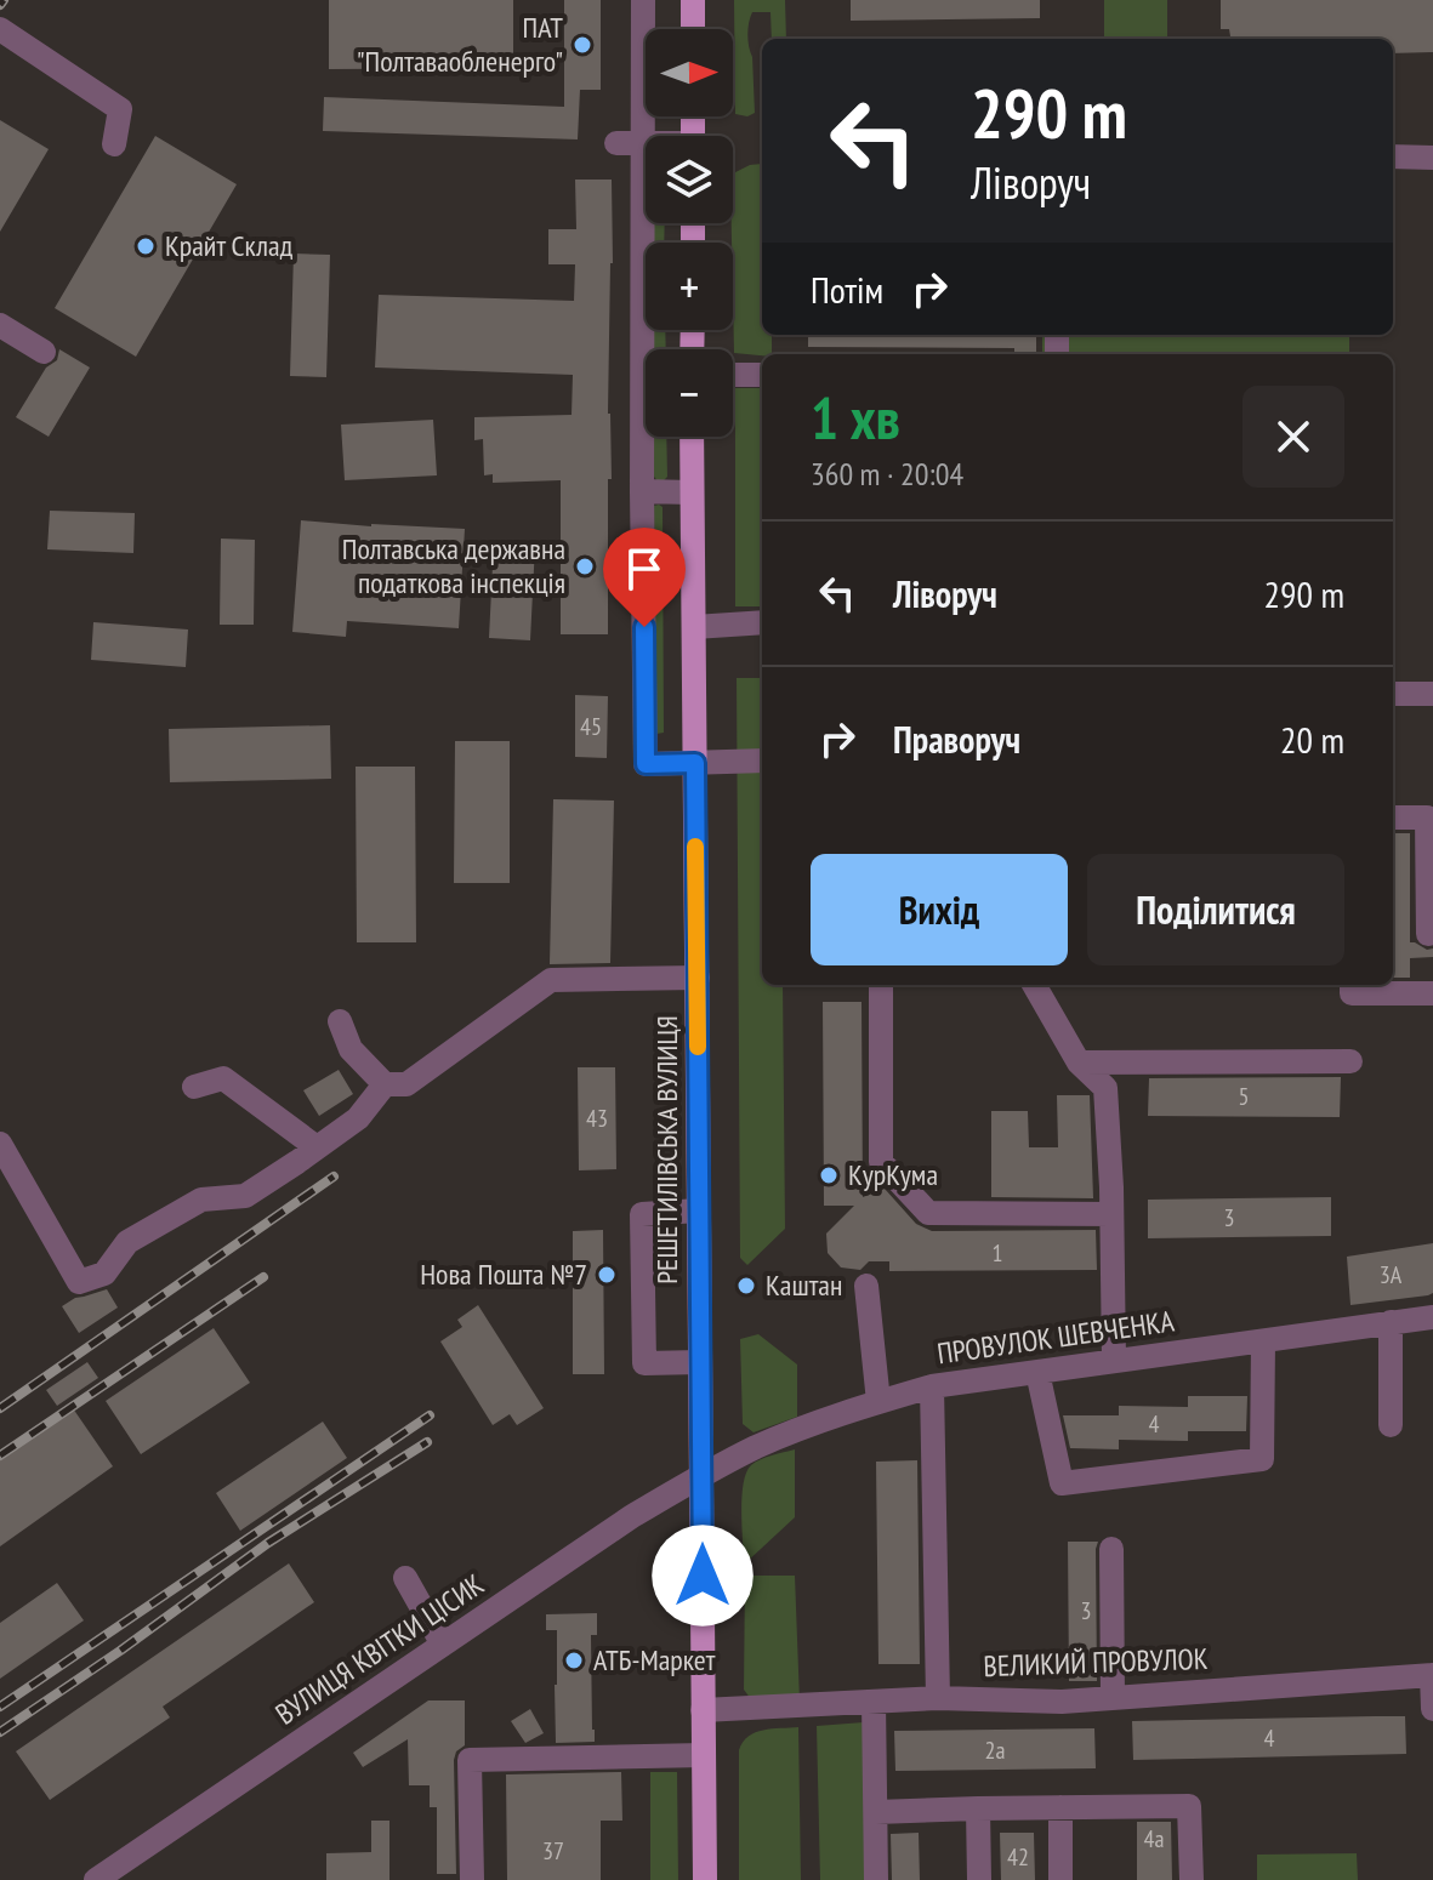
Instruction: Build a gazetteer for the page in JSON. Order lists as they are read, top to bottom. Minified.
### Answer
{"streets":{"main road":["РЕШЕТИЛІВСЬКА ВУЛИЦЯ"],"street":["ПРОВУЛОК ШЕВЧЕНКА","ВУЛИЦЯ КВІТКИ ЦІСИК","ВЕЛИКИЙ ПРОВУЛОК"]},"crossings":[["РЕШЕТИЛІВСЬКА ВУЛИЦЯ","ПРОВУЛОК ШЕВЧЕНКА"],["РЕШЕТИЛІВСЬКА ВУЛИЦЯ","ВУЛИЦЯ КВІТКИ ЦІСИК"],["РЕШЕТИЛІВСЬКА ВУЛИЦЯ","ВЕЛИКИЙ ПРОВУЛОК"],["ПРОВУЛОК ШЕВЧЕНКА","ВУЛИЦЯ КВІТКИ ЦІСИК"]],"places":["ПАТ \"Полтаваобленерго\"","Крайт Склад","Полтавська державна податкова інспекція","КурКума","Нова Пошта №7","Каштан","АТБ-Маркет"],"house_numbers":["45","5","43","3","1","3А","4","3","4","2а","4а","37","42"],"north":"right","page":{"map_buttons":["+","−"],"turn":["290 m","Ліворуч"],"then":"Потім","heading":["1 хв","360 m · 20:04"],"list":[{"name":"Ліворуч","value":"290 m"},{"name":"Праворуч","value":"20 m"}],"buttons":["Вихід","Поділитися"]}}
